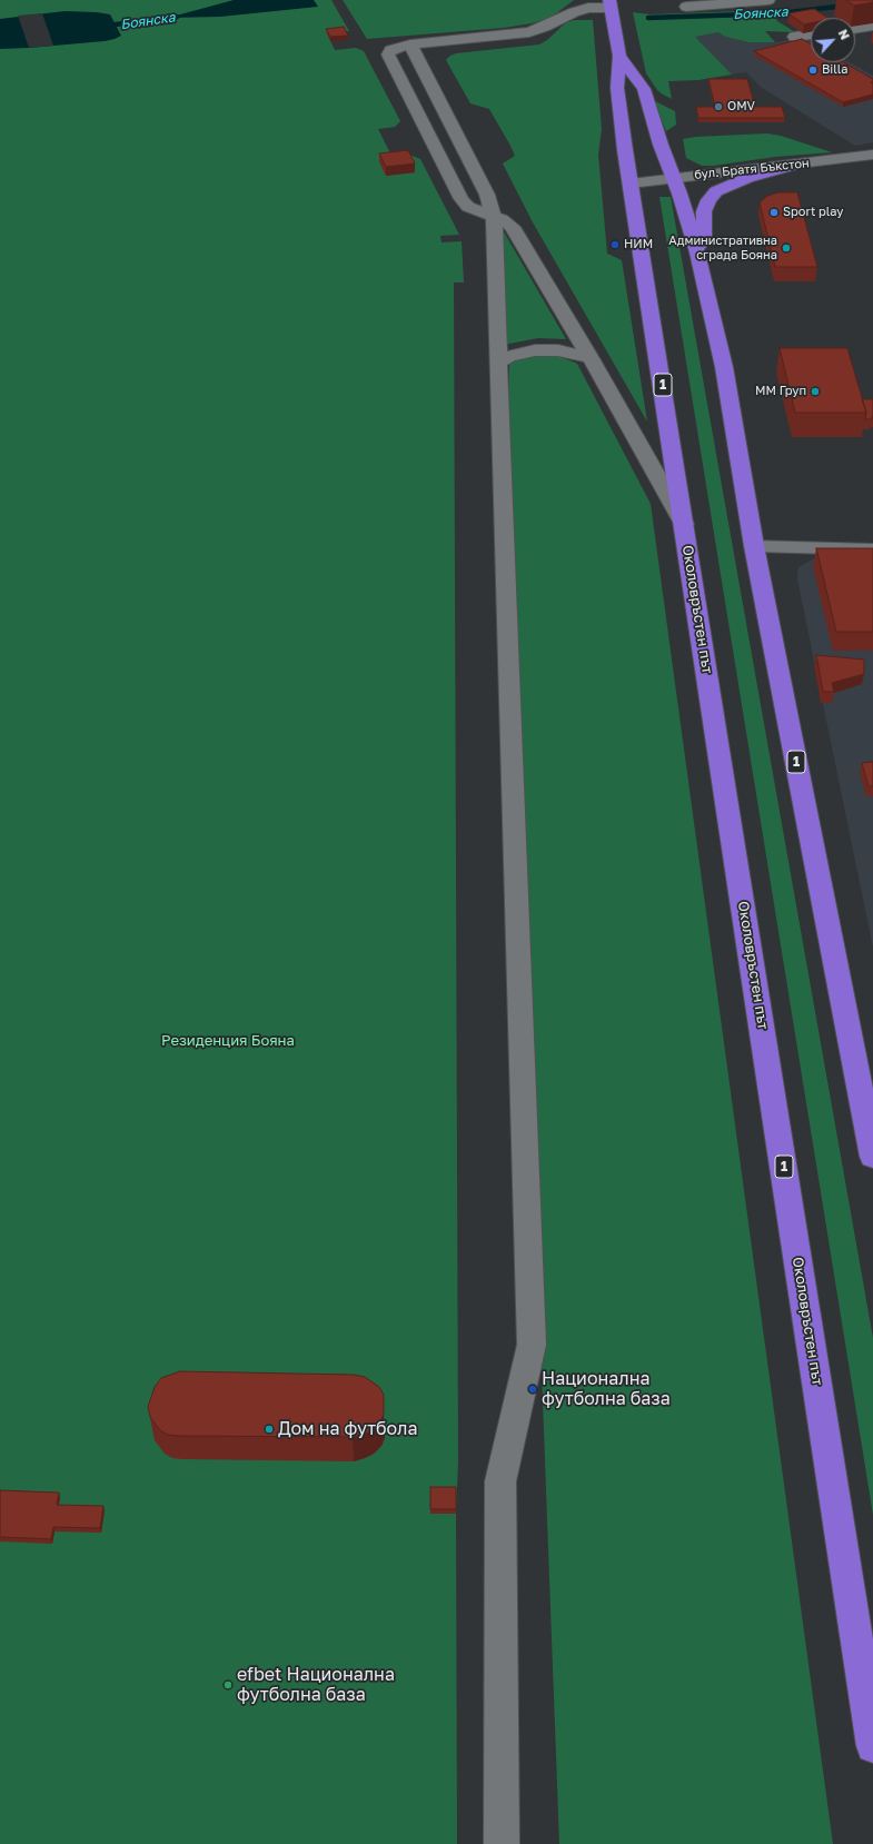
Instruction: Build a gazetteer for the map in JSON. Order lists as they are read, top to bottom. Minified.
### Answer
{"streets":{"highway":["1","Околовръстен път"],"street":["бул. Братя Бъкстон"]},"crossings":[["бул. Братя Бъкстон","1"],["бул. Братя Бъкстон","Околовръстен път"],["1","Околовръстен път"]],"water":["Боянска"],"parks":["Резиденция Бояна"],"places":["Billa","OMV","Sport play","НИМ","Административна сграда Бояна","ММ Груп","Национална футболна база","Дом на футбола","efbet Национална футболна база"],"north":"top right"}
